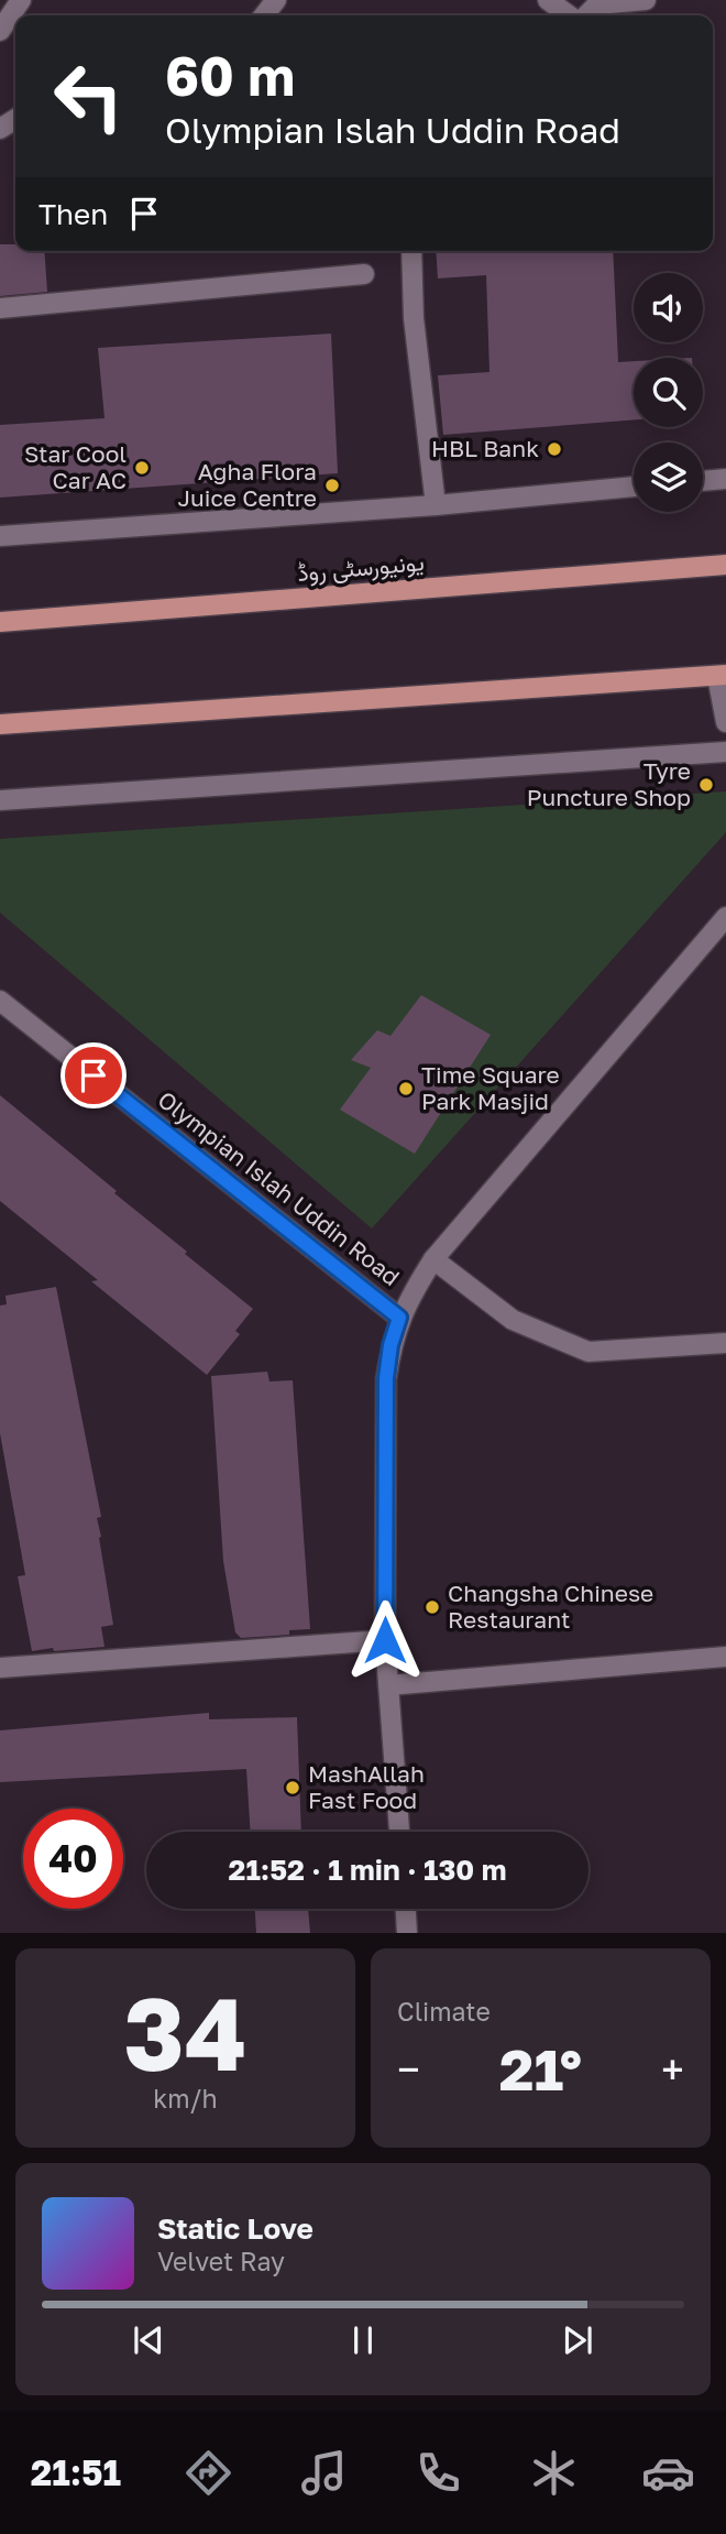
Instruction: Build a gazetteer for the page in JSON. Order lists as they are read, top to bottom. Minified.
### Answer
{"streets":{"main road":["یونیورسٹی روڈ"],"street":["Olympian Islah Uddin Road"]},"places":["HBL Bank","Star Cool Car AC","Agha Flora Juice Centre","Tyre Puncture Shop","Time Square Park Masjid","Changsha Chinese Restaurant","MashAllah Fast Food"],"page":{"turn":["60 m","Olympian Islah Uddin Road"],"then":"Then","limit":"40","trip":"21:52 · 1 min · 130 m","tile":[["34","km/h"],"Climate"],"heat":["−","21°","+"],"song":["Static Love","Velvet Ray"],"tabs":"21:51"}}
